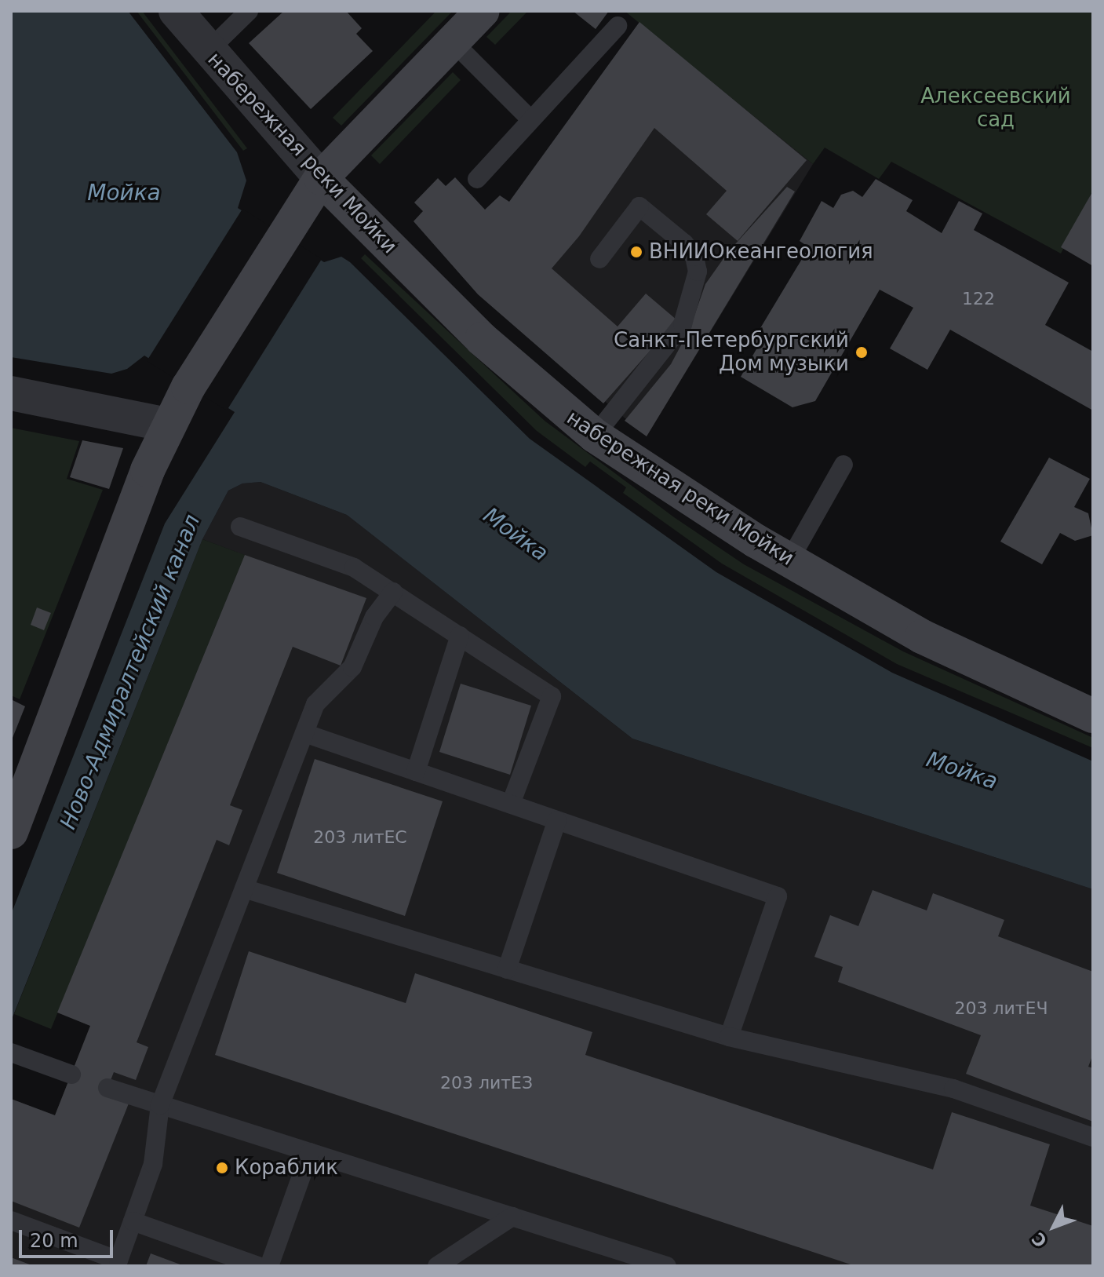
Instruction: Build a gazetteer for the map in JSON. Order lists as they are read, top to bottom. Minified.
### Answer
{"streets":{"main road":["набережная реки Мойки"]},"water":["Мойка","Ново-Адмиралтейский канал"],"parks":["Алексеевский сад"],"places":["ВНИИОкеангеология","Санкт-Петербургский Дом музыки","Кораблик"],"house_numbers":["122","203 литЕС","203 литЕЧ","203 литЕЗ"],"scale_bar":"20 m","north":"bottom left"}
